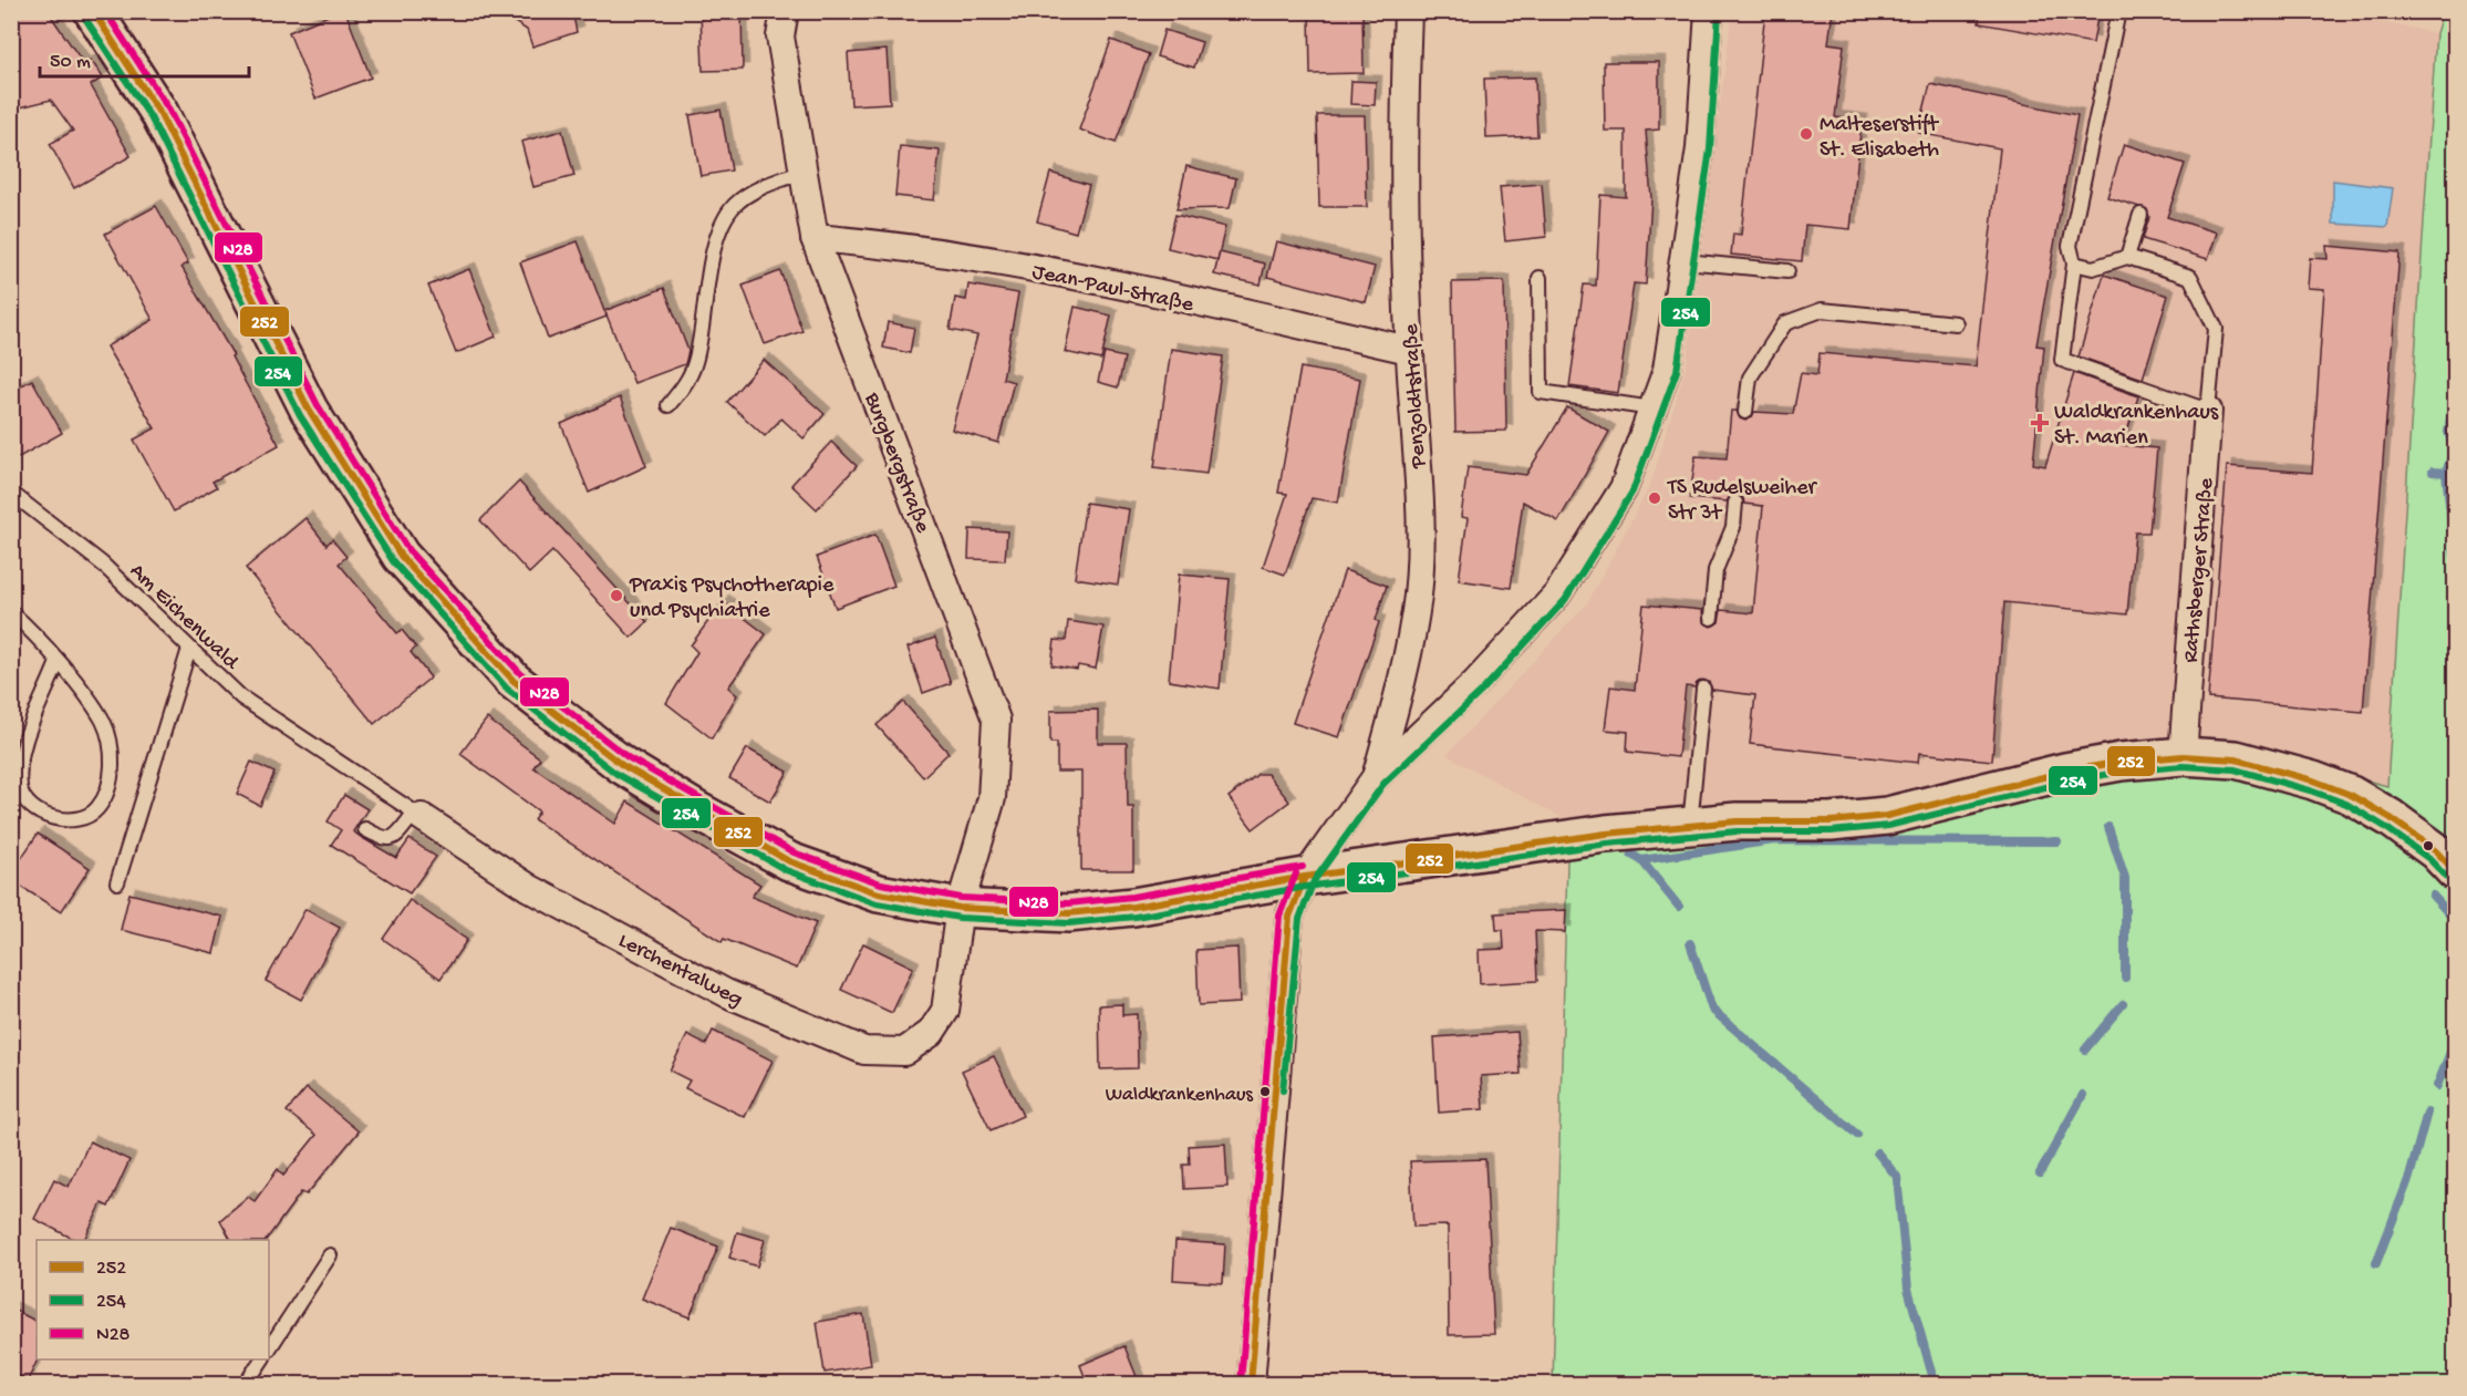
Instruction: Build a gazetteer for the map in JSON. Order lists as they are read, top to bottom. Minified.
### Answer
{"streets":{"street":["Jean-Paul-Straße","Penzoldtstraße","Burgbergstraße","Rathsberger Straße","Lerchentalweg"],"lane":["Am Eichenwald"]},"crossings":[["Jean-Paul-Straße","Penzoldtstraße"],["Jean-Paul-Straße","Burgbergstraße"],["Burgbergstraße","Lerchentalweg"],["Am Eichenwald","Lerchentalweg"]],"places":{"other":["Malteserstift St. Elisabeth","TS Rudelsweiher Str 3t","Praxis Psychotherapie und Psychiatrie","Waldkrankenhaus"],"health":["Waldkrankenhaus St. Marien"]},"lines":["transit line 252","transit line N28","transit line 254"],"legend":["252","254","N28"],"scale_bar":"50 m"}
